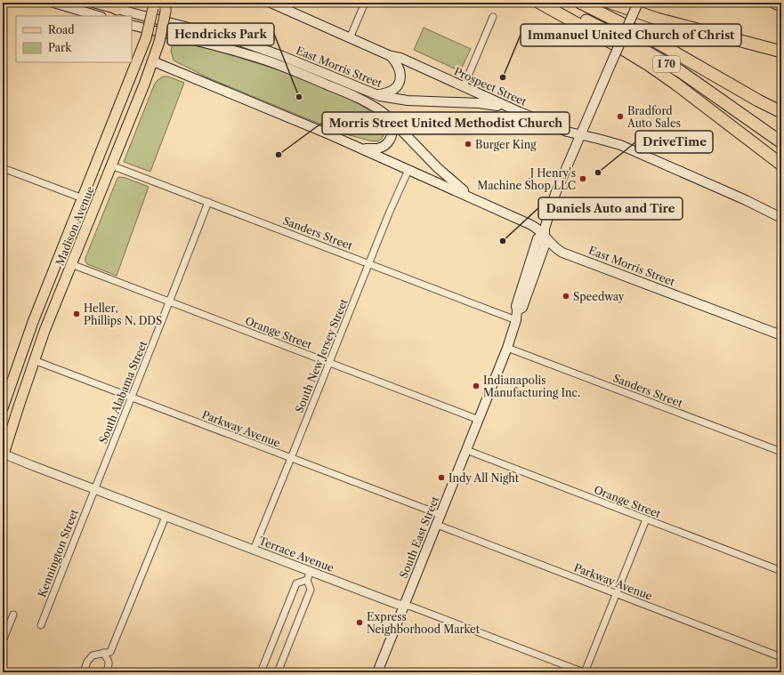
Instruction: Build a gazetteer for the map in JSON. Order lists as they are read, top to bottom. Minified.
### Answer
{"streets":{"highway":["I 70"],"main road":["East Morris Street","Prospect Street","Madison Avenue","South East Street"],"street":["Sanders Street","Orange Street","South New Jersey Street","South Alabama Street","Parkway Avenue","Kennington Street","Terrace Avenue"]},"crossings":[["East Morris Street","Prospect Street"],["East Morris Street","Madison Avenue"],["East Morris Street","South New Jersey Street"],["East Morris Street","South East Street"],["Prospect Street","South East Street"],["Madison Avenue","Sanders Street"],["Madison Avenue","Orange Street"],["Madison Avenue","Parkway Avenue"],["Madison Avenue","Terrace Avenue"],["Sanders Street","South New Jersey Street"],["Sanders Street","South Alabama Street"],["Sanders Street","South East Street"],["Orange Street","South New Jersey Street"],["Orange Street","South Alabama Street"],["Orange Street","South East Street"],["South New Jersey Street","Parkway Avenue"],["South New Jersey Street","Terrace Avenue"],["South Alabama Street","Parkway Avenue"],["South Alabama Street","Kennington Street"],["South Alabama Street","Terrace Avenue"],["Parkway Avenue","South East Street"],["South East Street","Terrace Avenue"],["Kennington Street","Terrace Avenue"]],"places":["Immanuel United Church of Christ","Hendricks Park","Bradford Auto Sales","Burger King","Morris Street United Methodist Church","DriveTime","J Henry's Machine Shop LLC","Daniels Auto and Tire","Speedway","Heller, Phillips N, DDS","Indianapolis Manufacturing Inc.","Indy All Night","Express Neighborhood Market"],"legend":["Road","Park"]}
